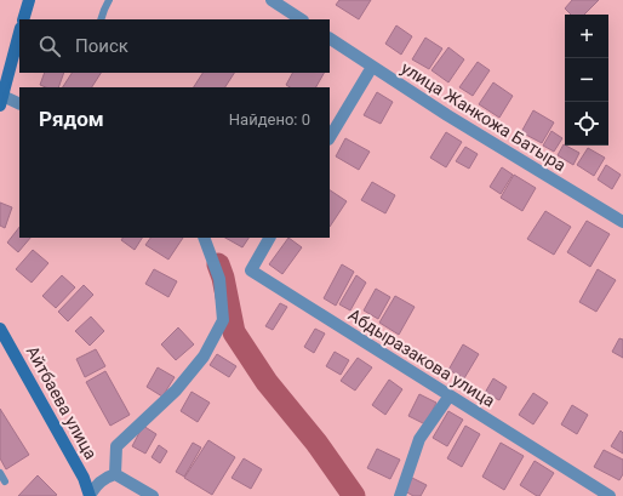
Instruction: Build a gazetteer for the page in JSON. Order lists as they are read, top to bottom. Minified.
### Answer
{"streets":{"street":["улица Жанкожа Батыра","Абдыразакова улица","Айтбаева улица"]},"page":{"map_buttons":["+","−"],"search":"Поиск","heading":["Рядом","Найдено: 0"]}}
